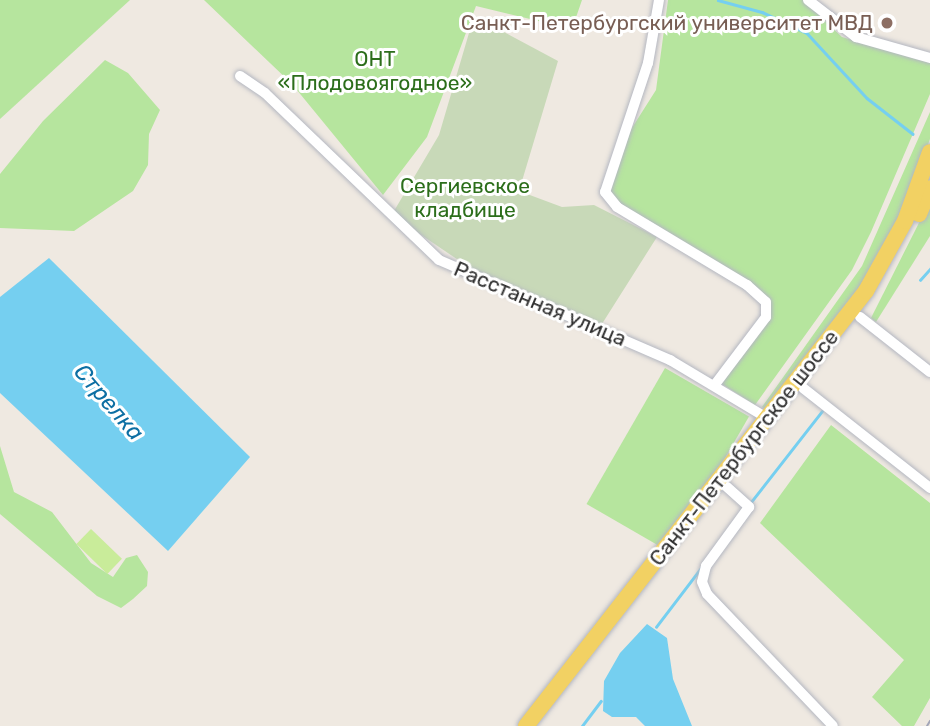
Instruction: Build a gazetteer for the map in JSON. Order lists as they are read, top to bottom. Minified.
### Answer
{"streets":{"main road":["Санкт-Петербургское шоссе"],"street":["Расстанная улица"]},"crossings":[["Расстанная улица","Санкт-Петербургское шоссе"]],"water":["Стрелка"],"parks":["ОНТ «Плодовоягодное»","Сергиевское кладбище"],"places":["Санкт-Петербургский университет МВД"]}
